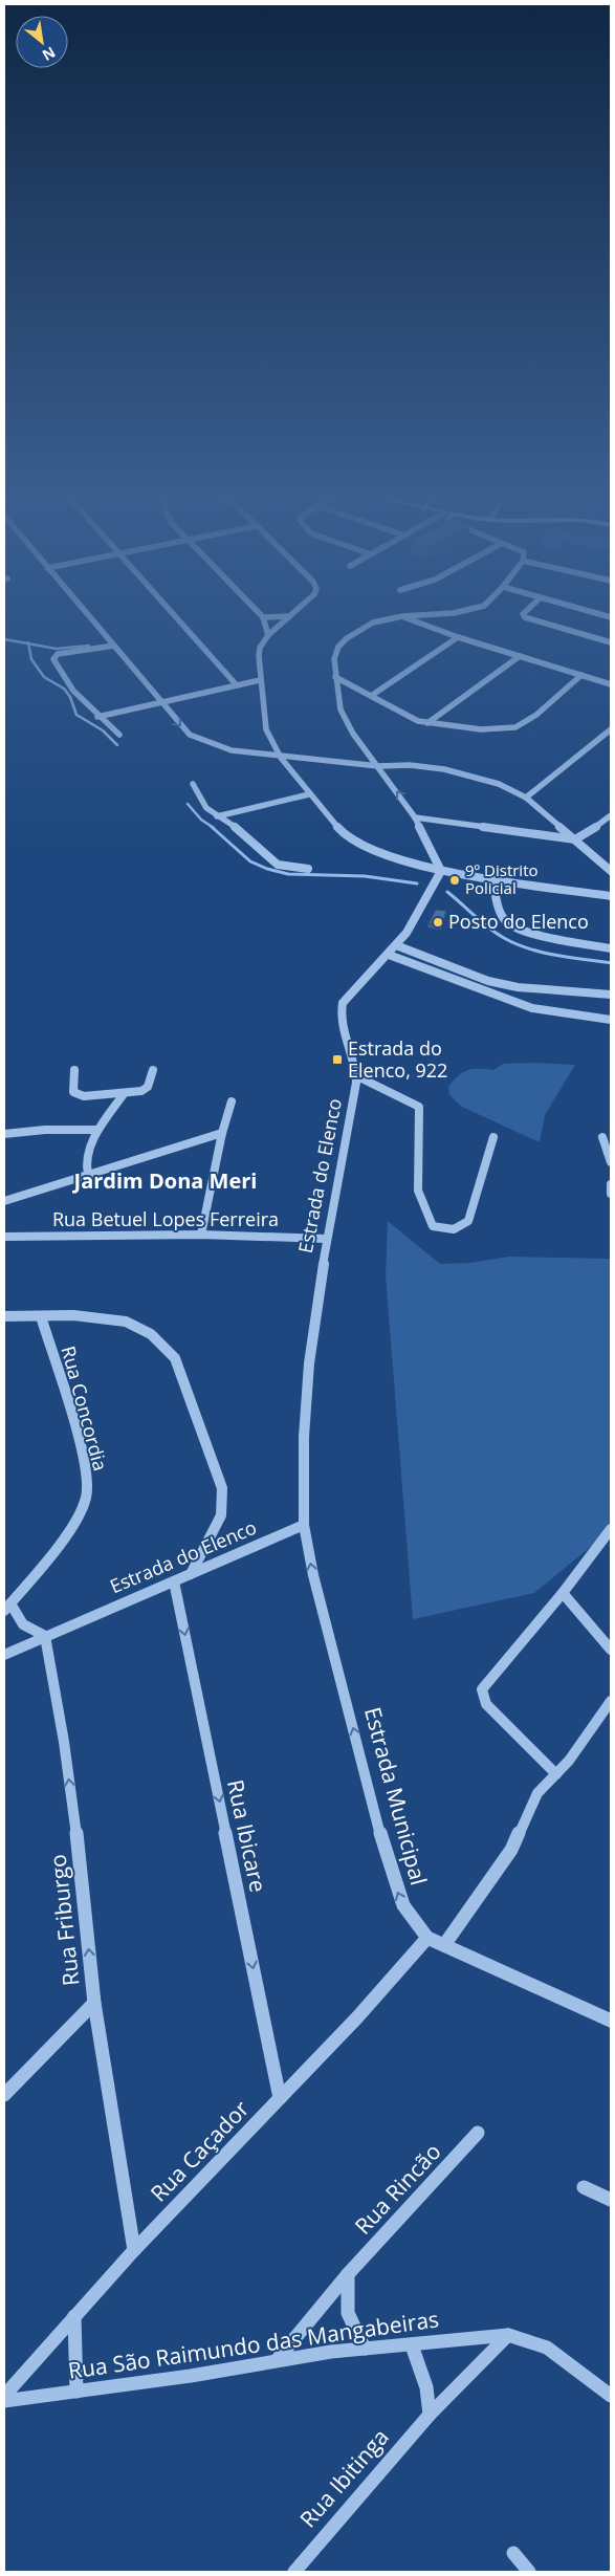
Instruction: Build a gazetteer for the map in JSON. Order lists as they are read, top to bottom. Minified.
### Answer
{"streets":{"street":["Estrada do Elenco","Rua Betuel Lopes Ferreira","Rua Concordia","Estrada Municipal","Rua Ibicare","Rua Friburgo","Rua Caçador","Rua Rincão","Rua São Raimundo das Mangabeiras","Rua Ibitinga"]},"crossings":[["Estrada do Elenco","Rua Betuel Lopes Ferreira"],["Estrada do Elenco","Estrada Municipal"],["Estrada do Elenco","Rua Ibicare"],["Estrada do Elenco","Rua Friburgo"],["Estrada Municipal","Rua Caçador"],["Rua Ibicare","Rua Caçador"],["Rua Friburgo","Rua Caçador"],["Rua Rincão","Rua São Raimundo das Mangabeiras"],["Rua São Raimundo das Mangabeiras","Rua Ibitinga"]],"one_way":["Estrada Municipal","Rua Ibicare","Rua Friburgo"],"districts":["Jardim Dona Meri"],"places":{"other":["9º Distrito Policial","Posto do Elenco"],"transit":["Estrada do Elenco, 922"]},"north":"bottom right"}
